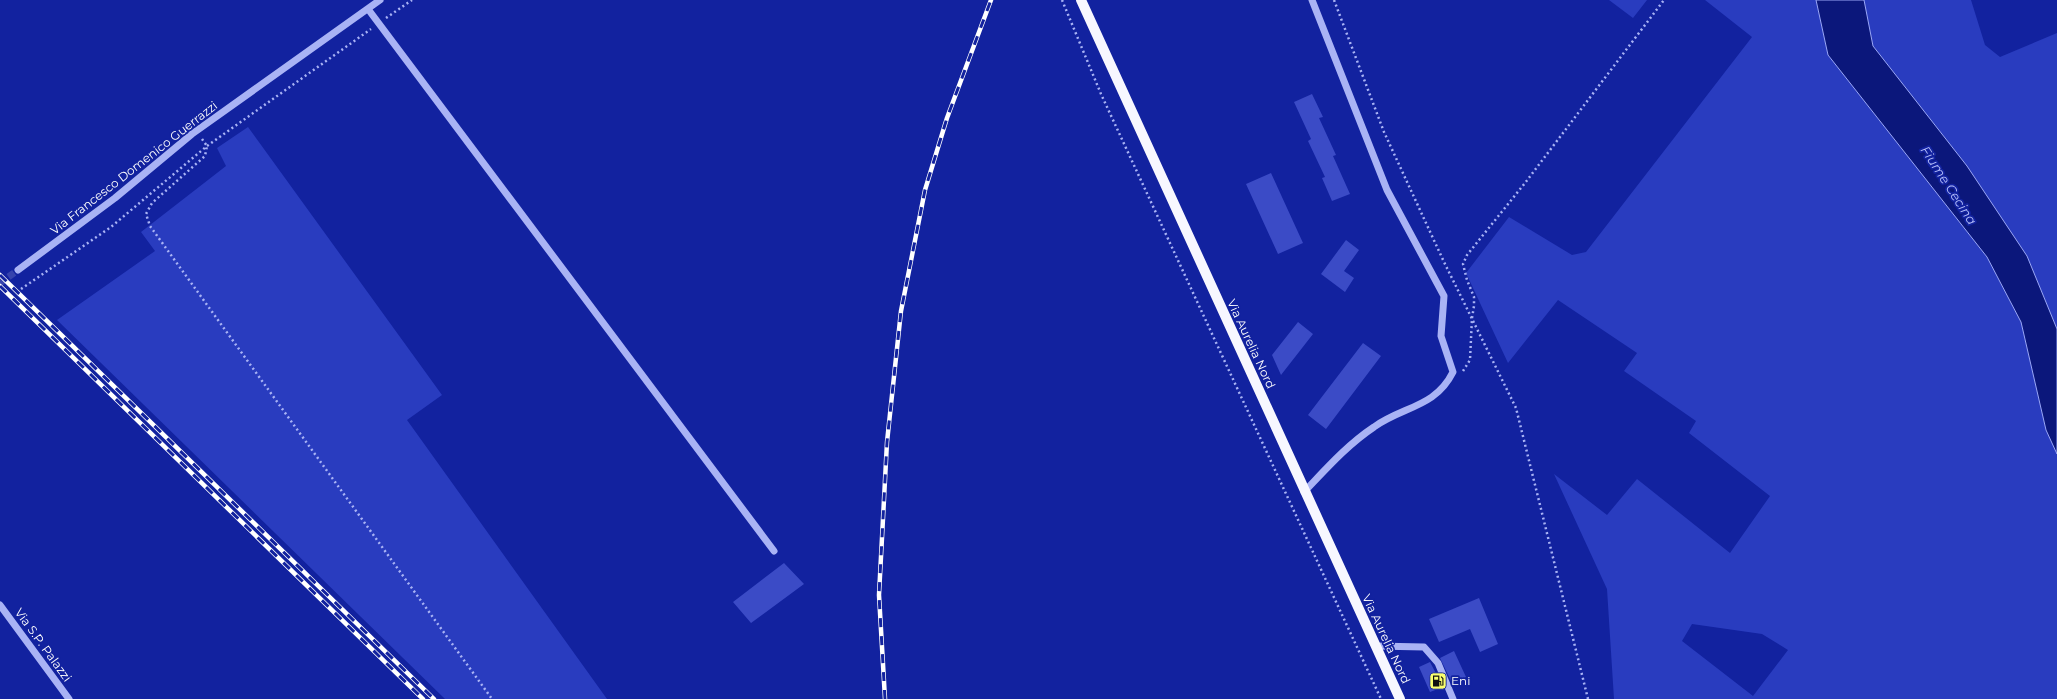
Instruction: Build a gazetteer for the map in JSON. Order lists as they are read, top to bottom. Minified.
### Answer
{"streets":{"main road":["Via Aurelia Nord"],"street":["Via Francesco Domenico Guerrazzi","Via S.P. Palazzi"]},"water":["Fiume Cecina"],"places":{"fuel station":["Eni"]}}
